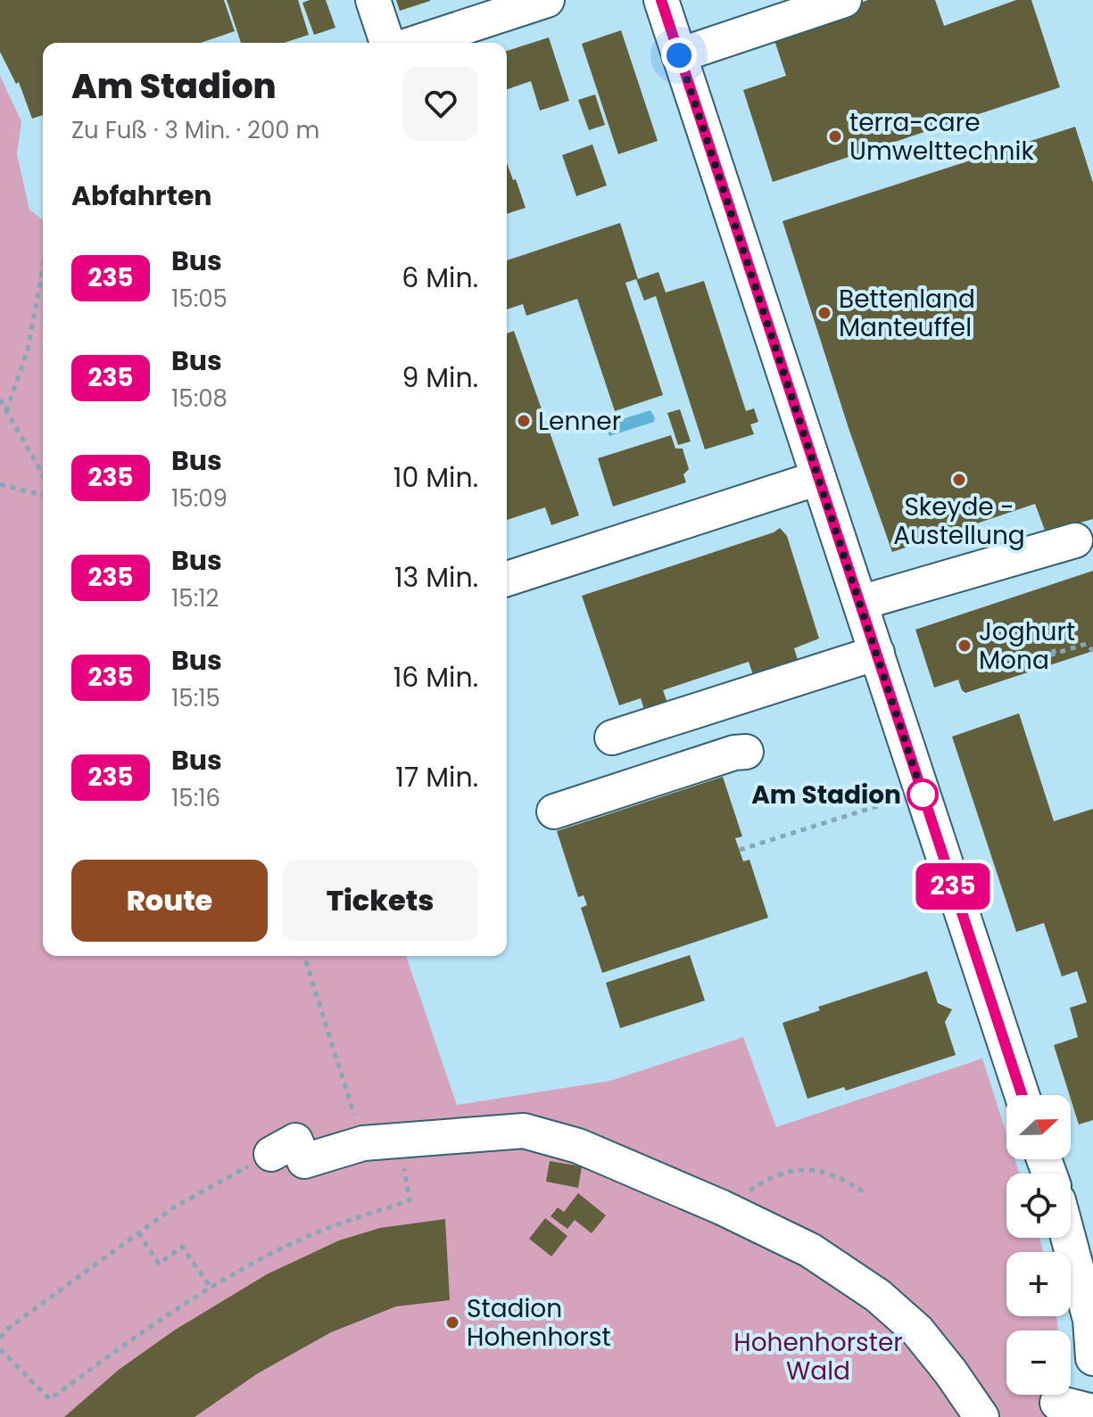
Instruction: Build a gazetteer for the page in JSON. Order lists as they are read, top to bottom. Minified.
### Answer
{"parks":["Hohenhorster Wald"],"places":["terra-care Umwelttechnik","Bettenland Manteuffel","Lenner","Skeyde - Austellung","Joghurt Mona","Am Stadion","Stadion Hohenhorst"],"lines":["bus line 235"],"north":"right","page":{"on_map":"235","heading":[["Am Stadion","Zu Fuß · 3 Min. · 200 m"],"Abfahrten"],"list":[{"mark":"235","name":"Bus","note":"15:05","value":"6 Min."},{"mark":"235","name":"Bus","note":"15:08","value":"9 Min."},{"mark":"235","name":"Bus","note":"15:09","value":"10 Min."},{"mark":"235","name":"Bus","note":"15:12","value":"13 Min."},{"mark":"235","name":"Bus","note":"15:15","value":"16 Min."},{"mark":"235","name":"Bus","note":"15:16","value":"17 Min."}],"buttons":["Route","Tickets"],"map_buttons":["+","−"]}}
